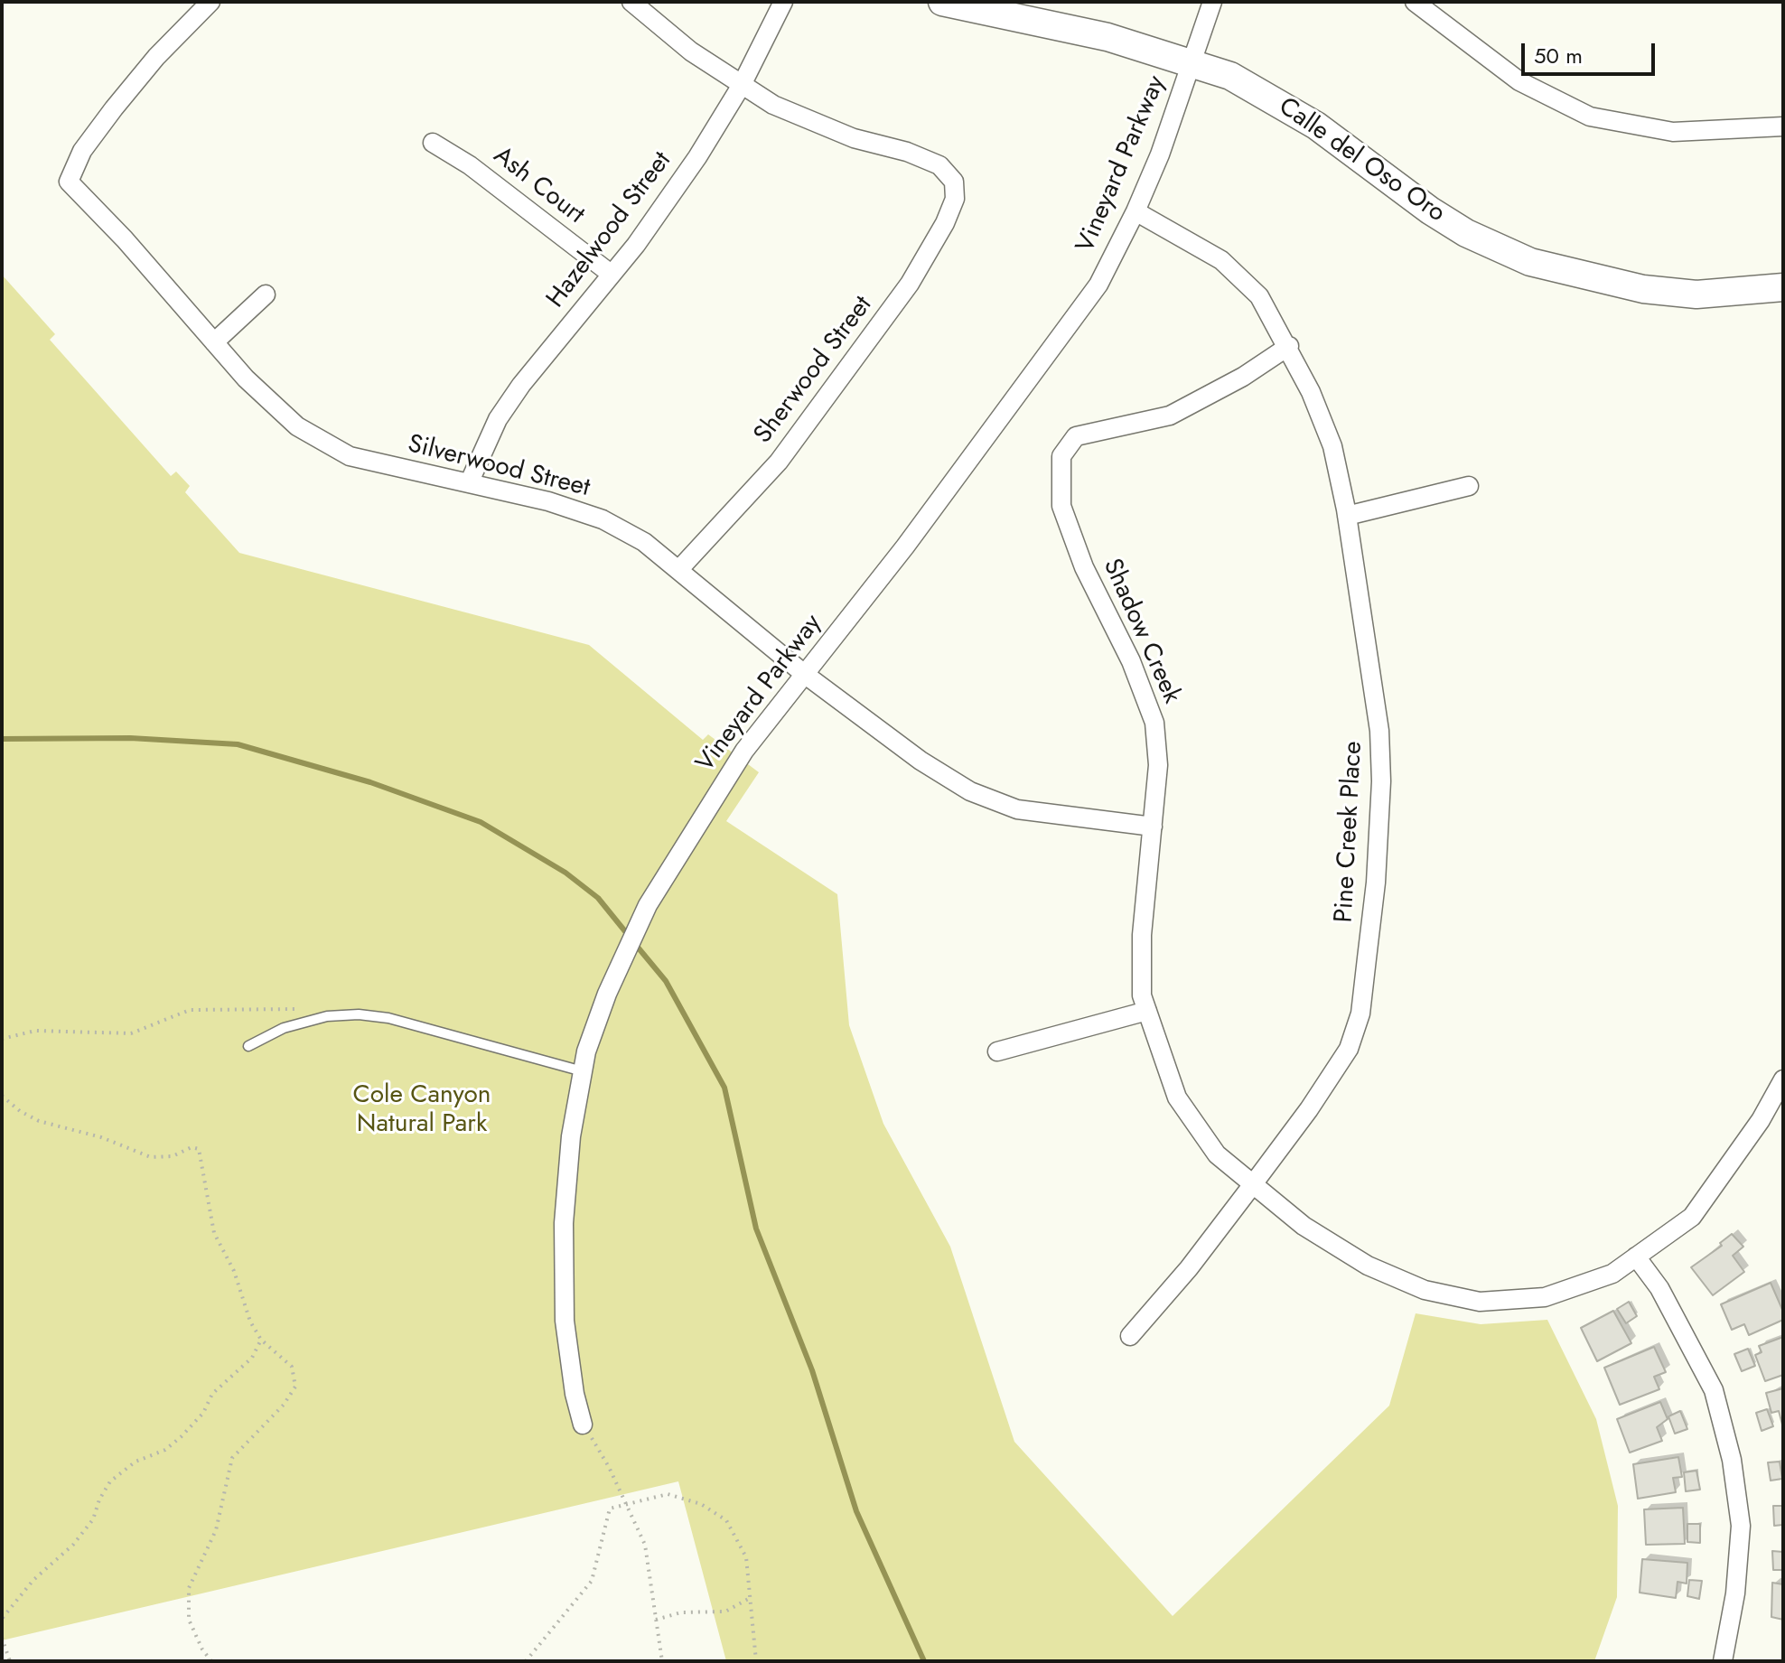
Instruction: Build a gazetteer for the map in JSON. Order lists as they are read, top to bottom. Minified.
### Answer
{"streets":{"main road":["Calle del Oso Oro"],"street":["Vineyard Parkway","Ash Court","Hazelwood Street","Sherwood Street","Silverwood Street","Shadow Creek","Pine Creek Place"]},"crossings":[["Calle del Oso Oro","Vineyard Parkway"],["Vineyard Parkway","Silverwood Street"],["Vineyard Parkway","Pine Creek Place"],["Ash Court","Hazelwood Street"],["Hazelwood Street","Sherwood Street"],["Hazelwood Street","Silverwood Street"],["Sherwood Street","Silverwood Street"],["Silverwood Street","Shadow Creek"],["Shadow Creek","Pine Creek Place"]],"parks":["Cole Canyon Natural Park"],"scale_bar":"50 m"}
